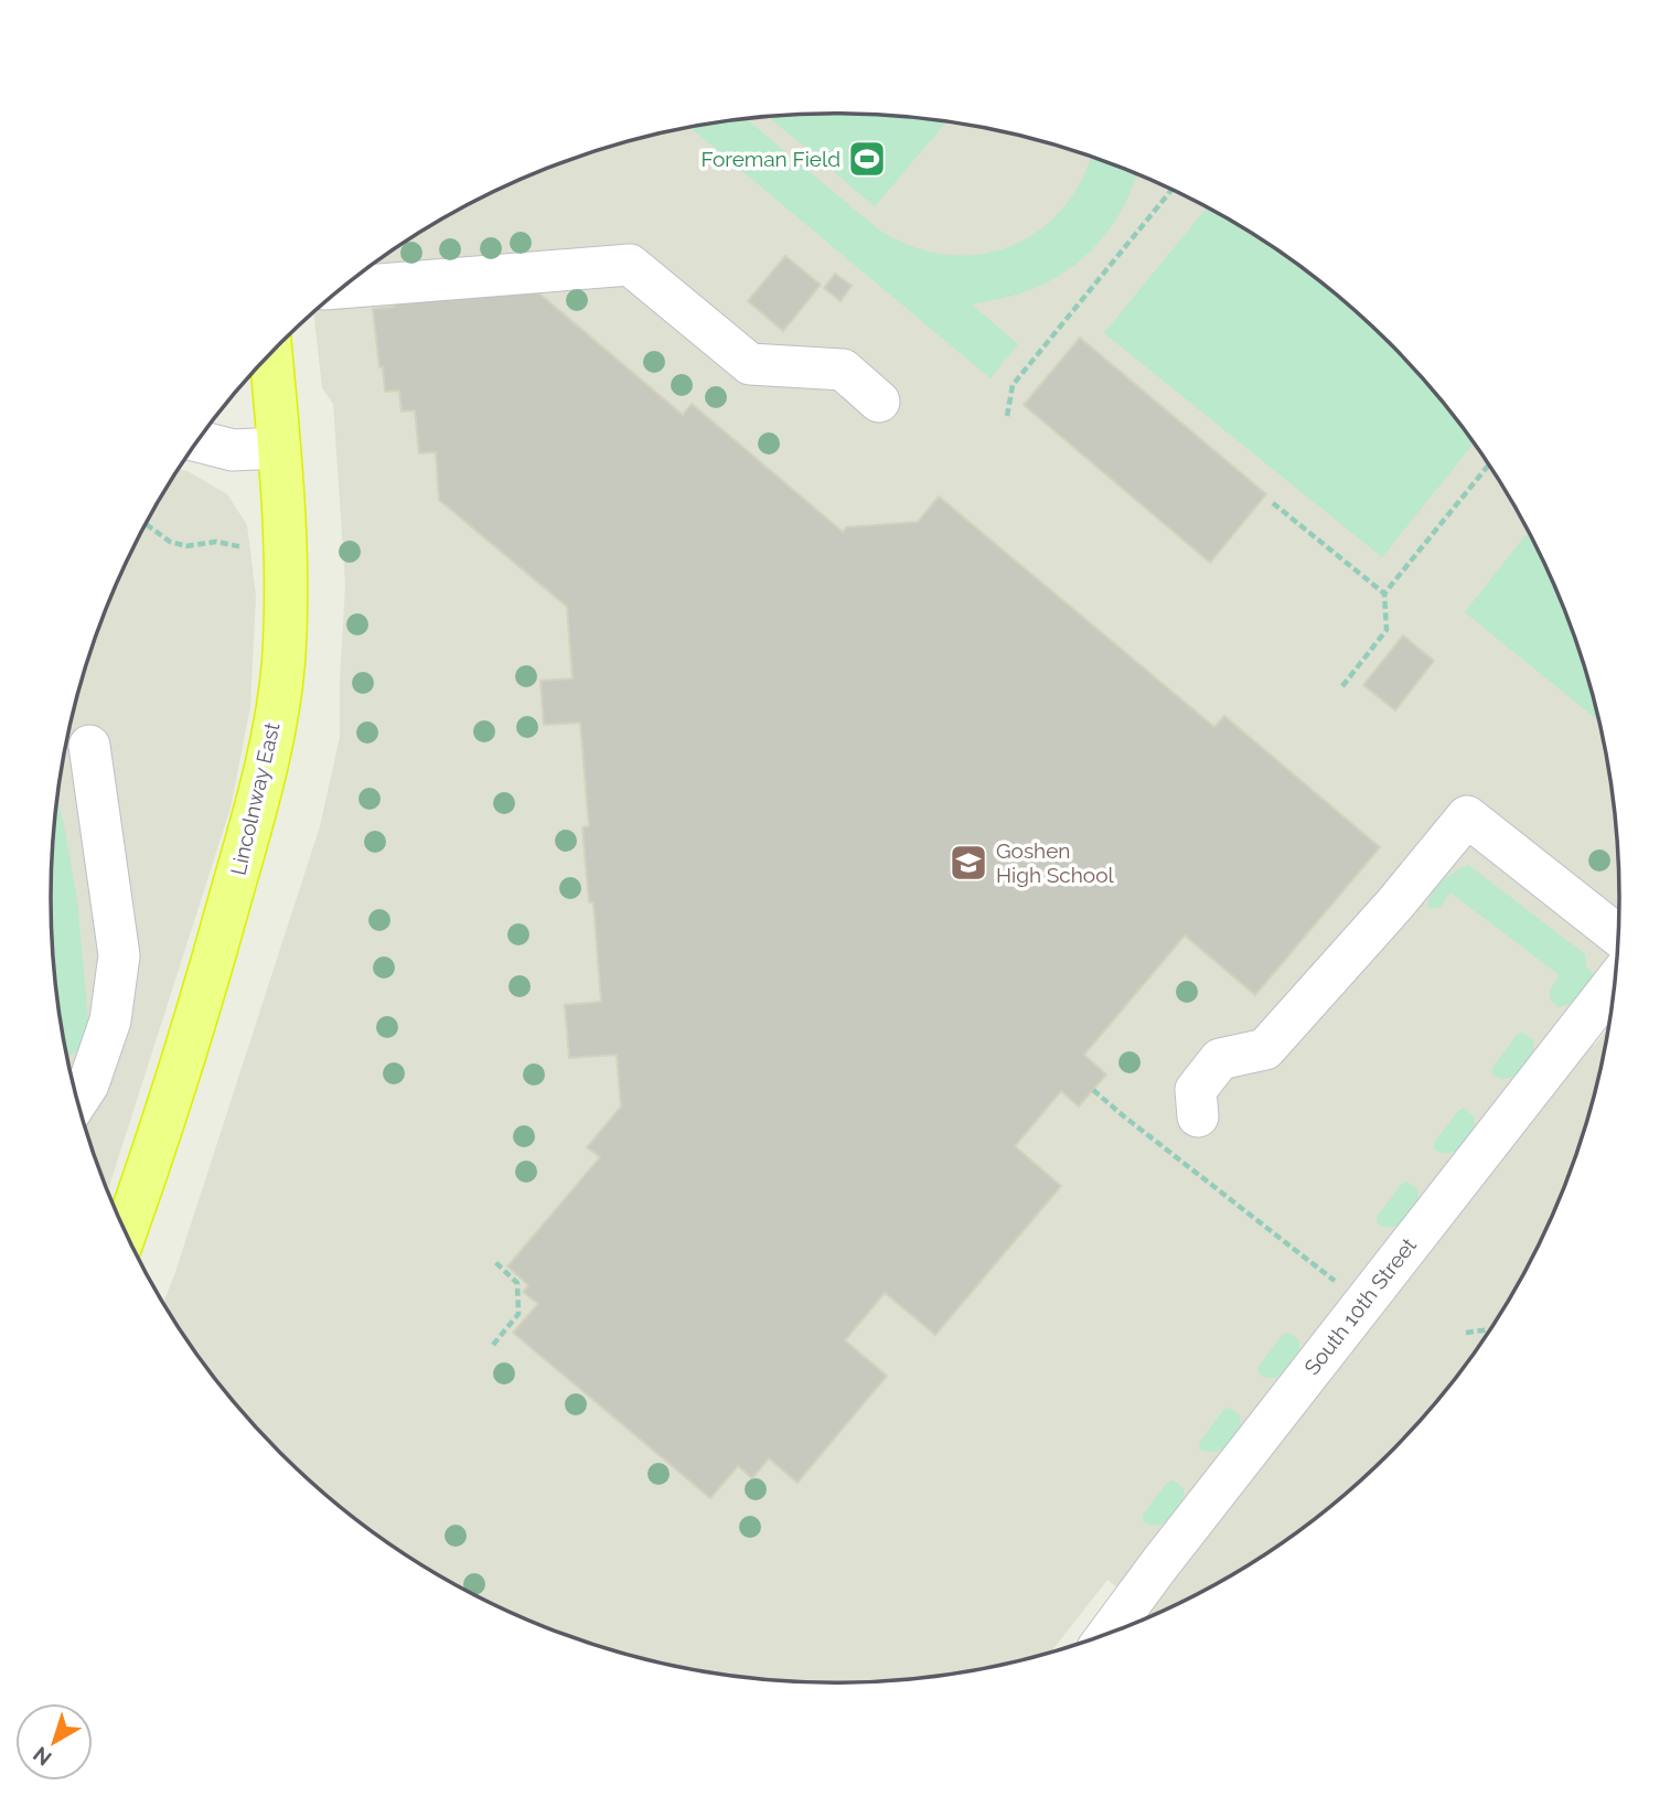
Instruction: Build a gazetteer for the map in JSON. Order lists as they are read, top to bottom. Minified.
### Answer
{"streets":{"highway":["Lincolnway East"],"street":["South 10th Street"]},"places":{"sports":["Foreman Field"],"school or university":["Goshen High School"]},"north":"bottom left"}
